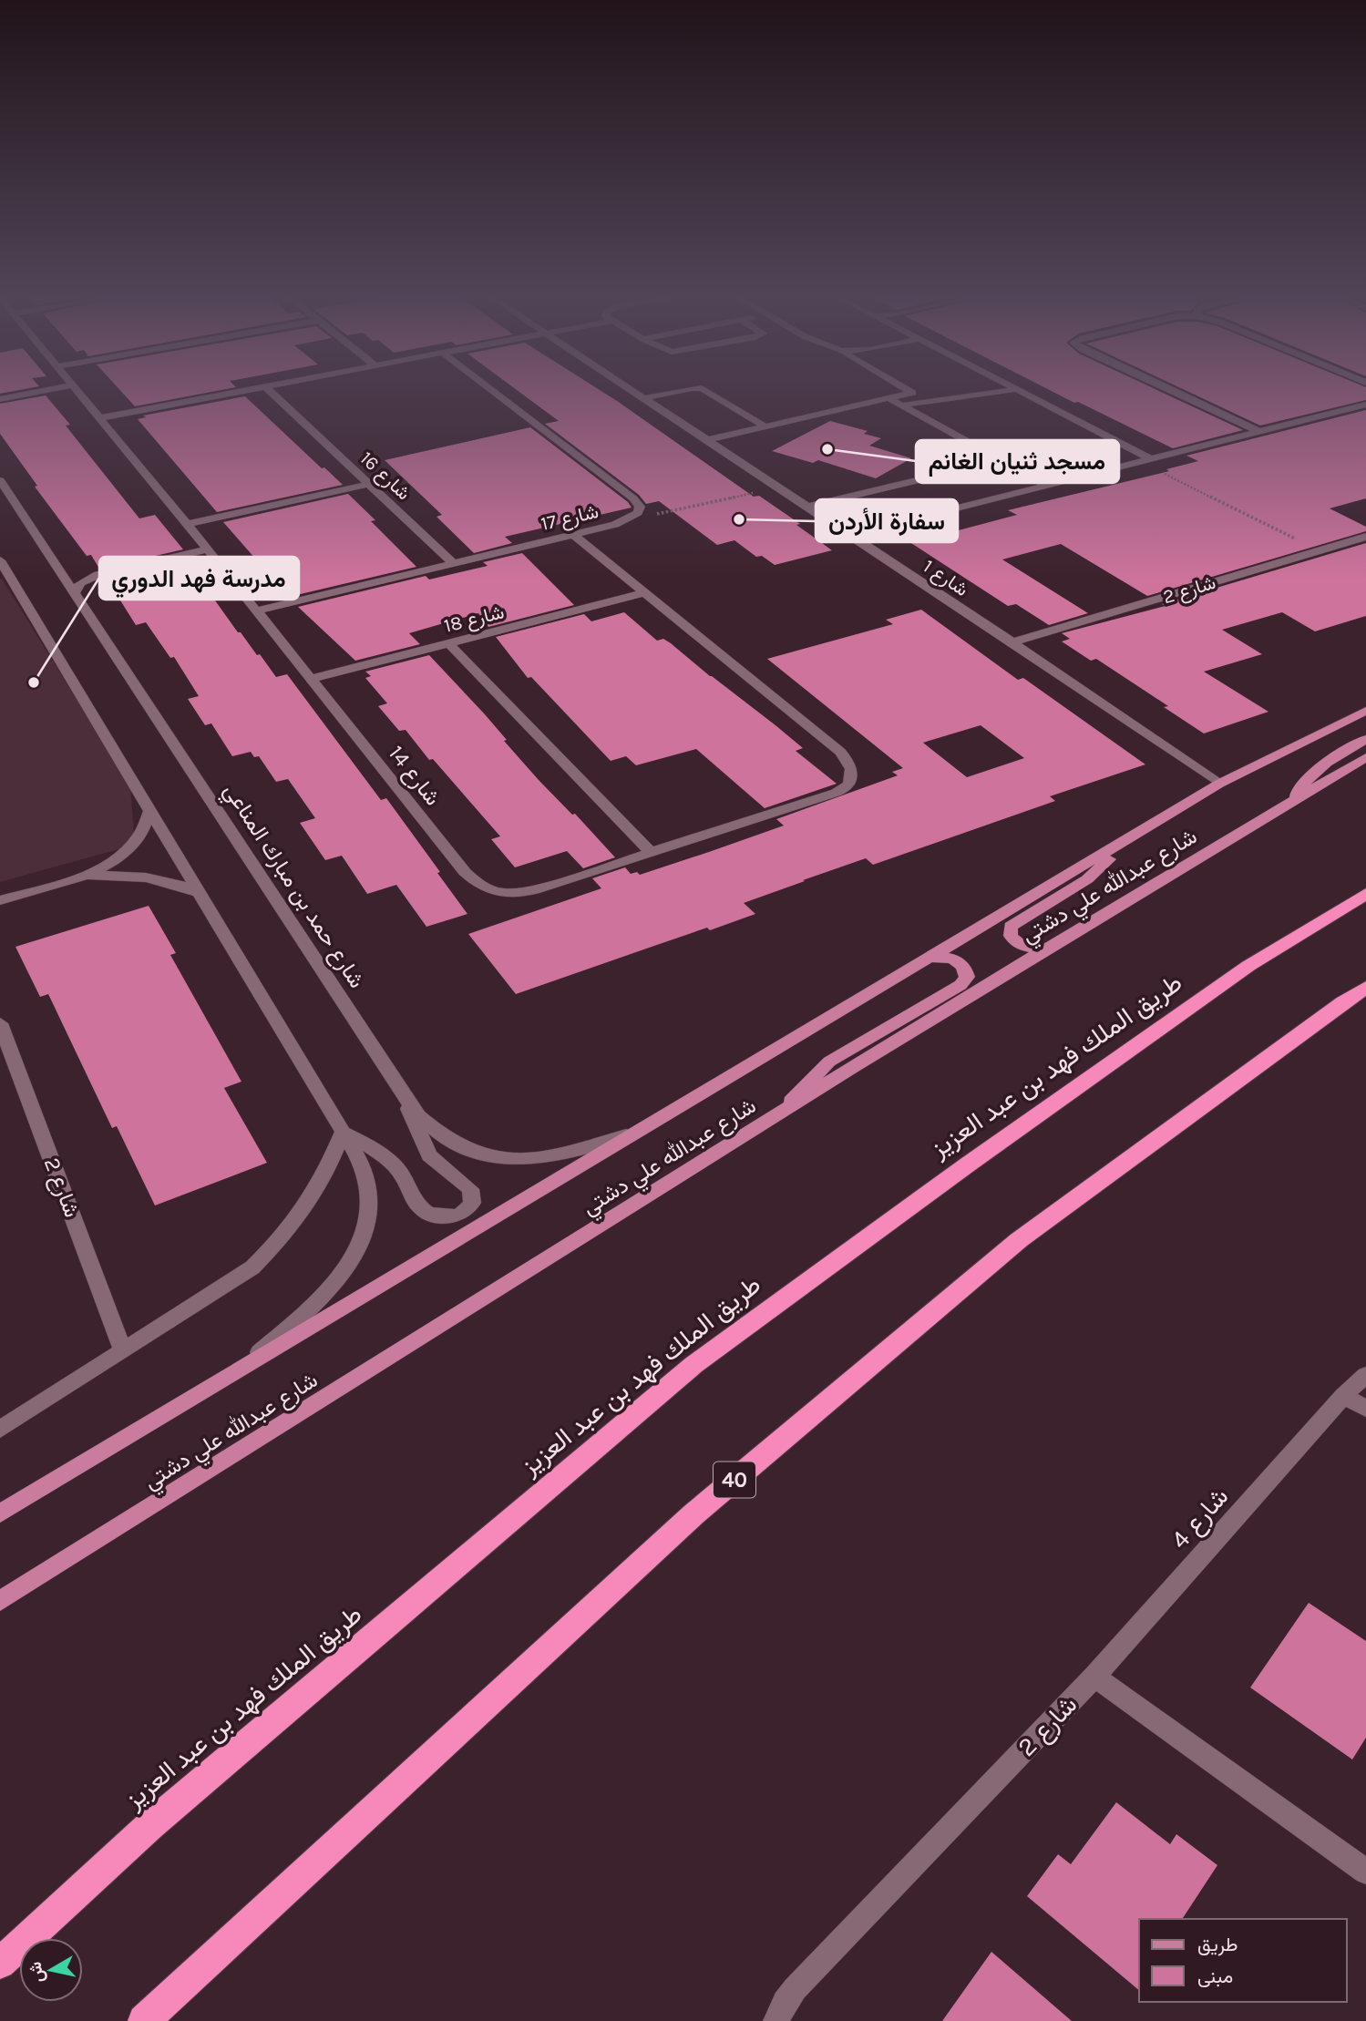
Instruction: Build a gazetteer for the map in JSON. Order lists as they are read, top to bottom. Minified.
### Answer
{"streets":{"highway":["طريق الملك فهد بن عبد العزيز","40"],"main road":["شارع عبدالله علي دشتي"],"street":["شارع 16","شارع 17","شارع 1","شارع 2","شارع 18","شارع 14","شارع حمد بن مبارك المناعي","شارع 4"]},"crossings":[["شارع 16","شارع 17"],["شارع 17","شارع 14"],["شارع 1","شارع 2"],["شارع 1","شارع عبدالله علي دشتي"],["شارع 2","شارع 4"],["شارع 18","شارع 14"],["شارع حمد بن مبارك المناعي","شارع عبدالله علي دشتي"]],"places":["مسجد ثنيان الغانم","سفارة الأردن","مدرسة فهد الدوري"],"legend":["طريق","مبنى"],"north":"left"}
